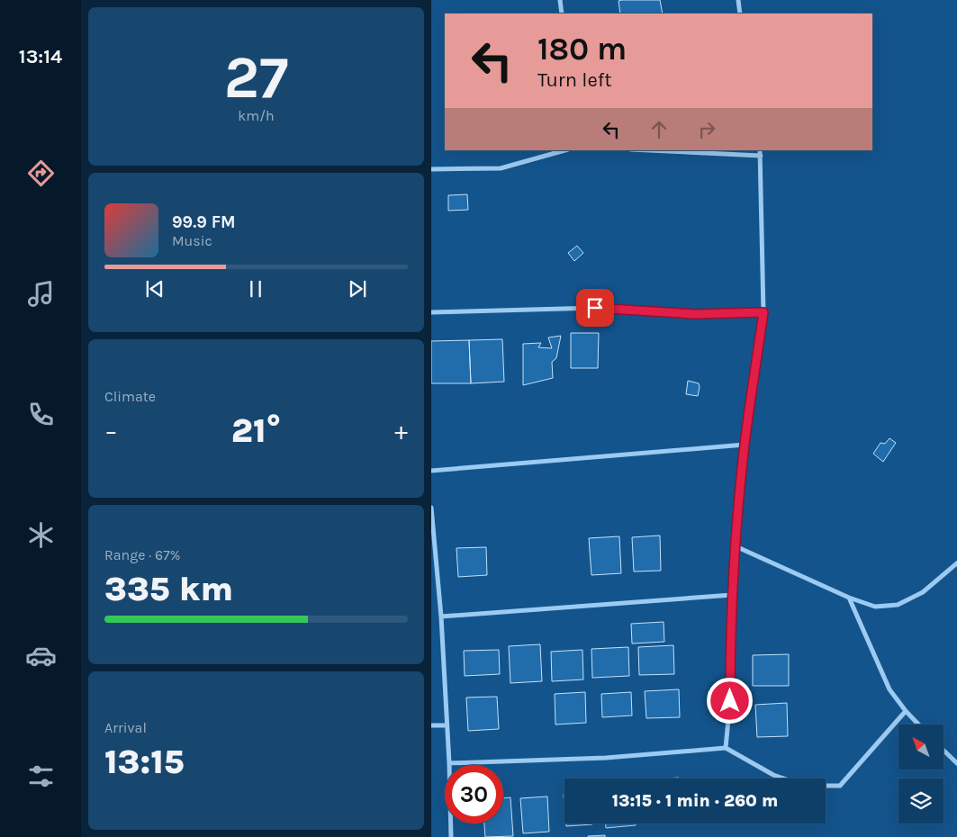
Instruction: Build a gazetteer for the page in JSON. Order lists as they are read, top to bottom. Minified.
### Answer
{"north":"top left","page":{"tabs":"13:14","tile":[["27","km/h"],"Climate",["Range · 67%","335 km"],["Arrival","13:15"]],"turn":["180 m","Turn left"],"song":["99.9 FM","Music"],"heat":["−","21°","+"],"limit":"30","trip":"13:15 · 1 min · 260 m"}}
